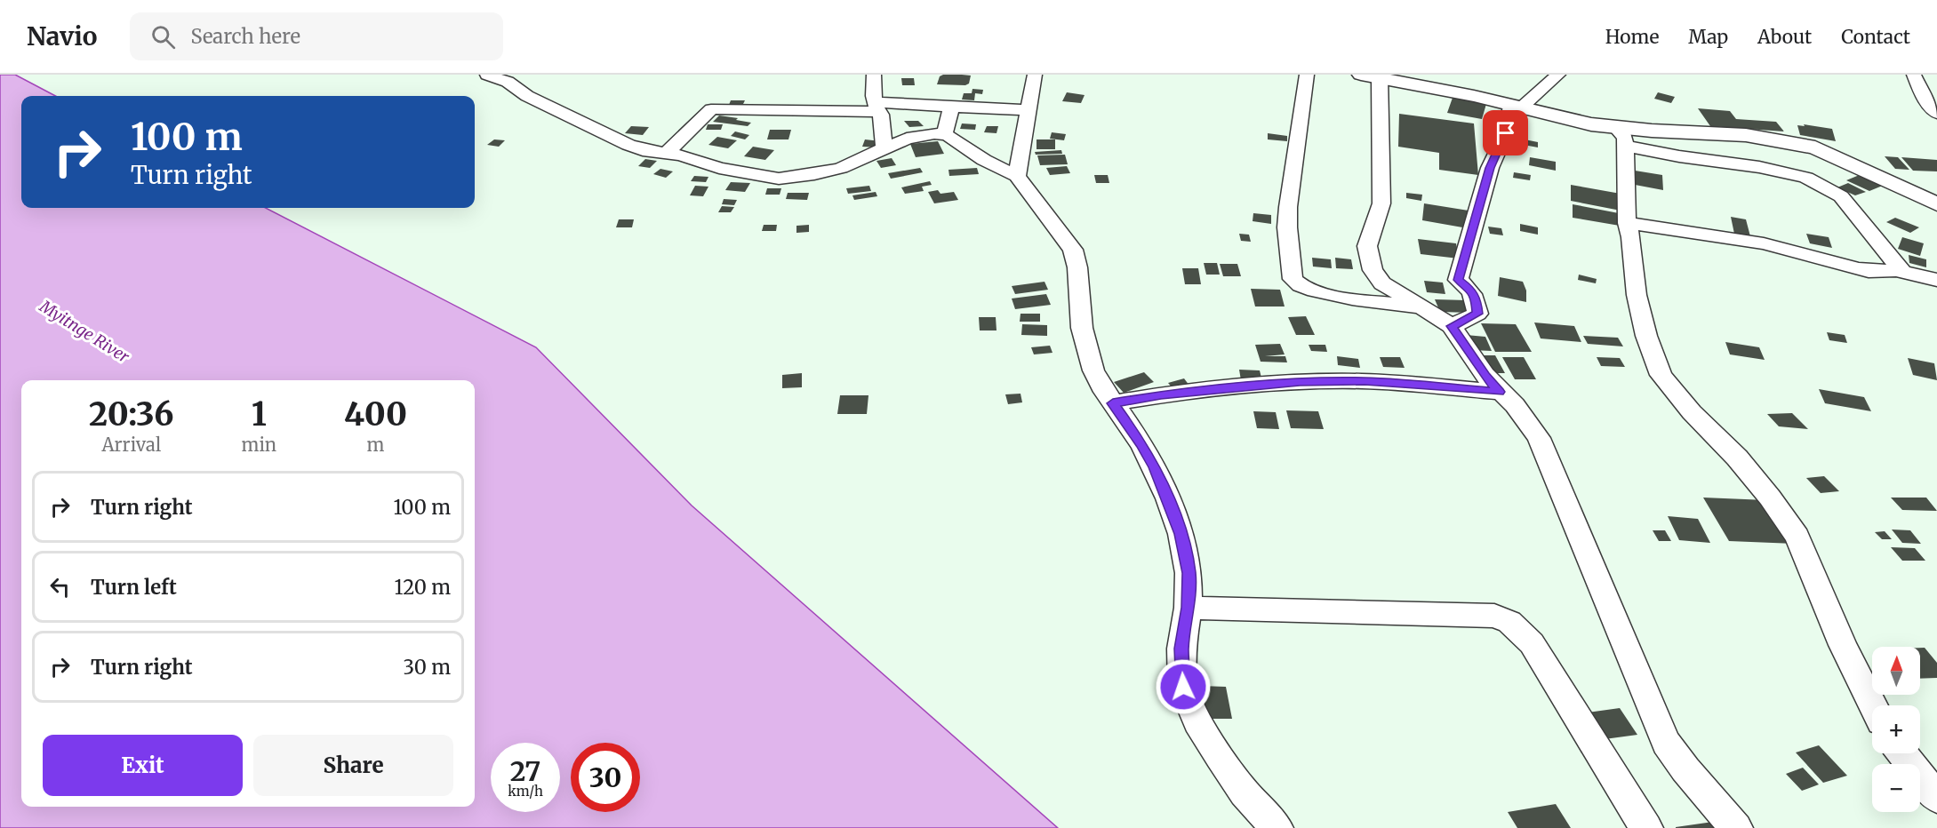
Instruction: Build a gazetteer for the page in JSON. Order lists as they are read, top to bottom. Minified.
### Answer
{"water":["Myitnge River"],"north":"top","page":{"header":"Navio","search":"Search here","nav":["Home","Map","About","Contact"],"turn":["100 m","Turn right"],"eta":["20:36","Arrival","1","min","400","m"],"list":[{"name":"Turn right","value":"100 m"},{"name":"Turn left","value":"120 m"},{"name":"Turn right","value":"30 m"}],"map_buttons":["+","−"],"buttons":["Exit","Share"],"speed":"27 km/h","limit":"30"}}
